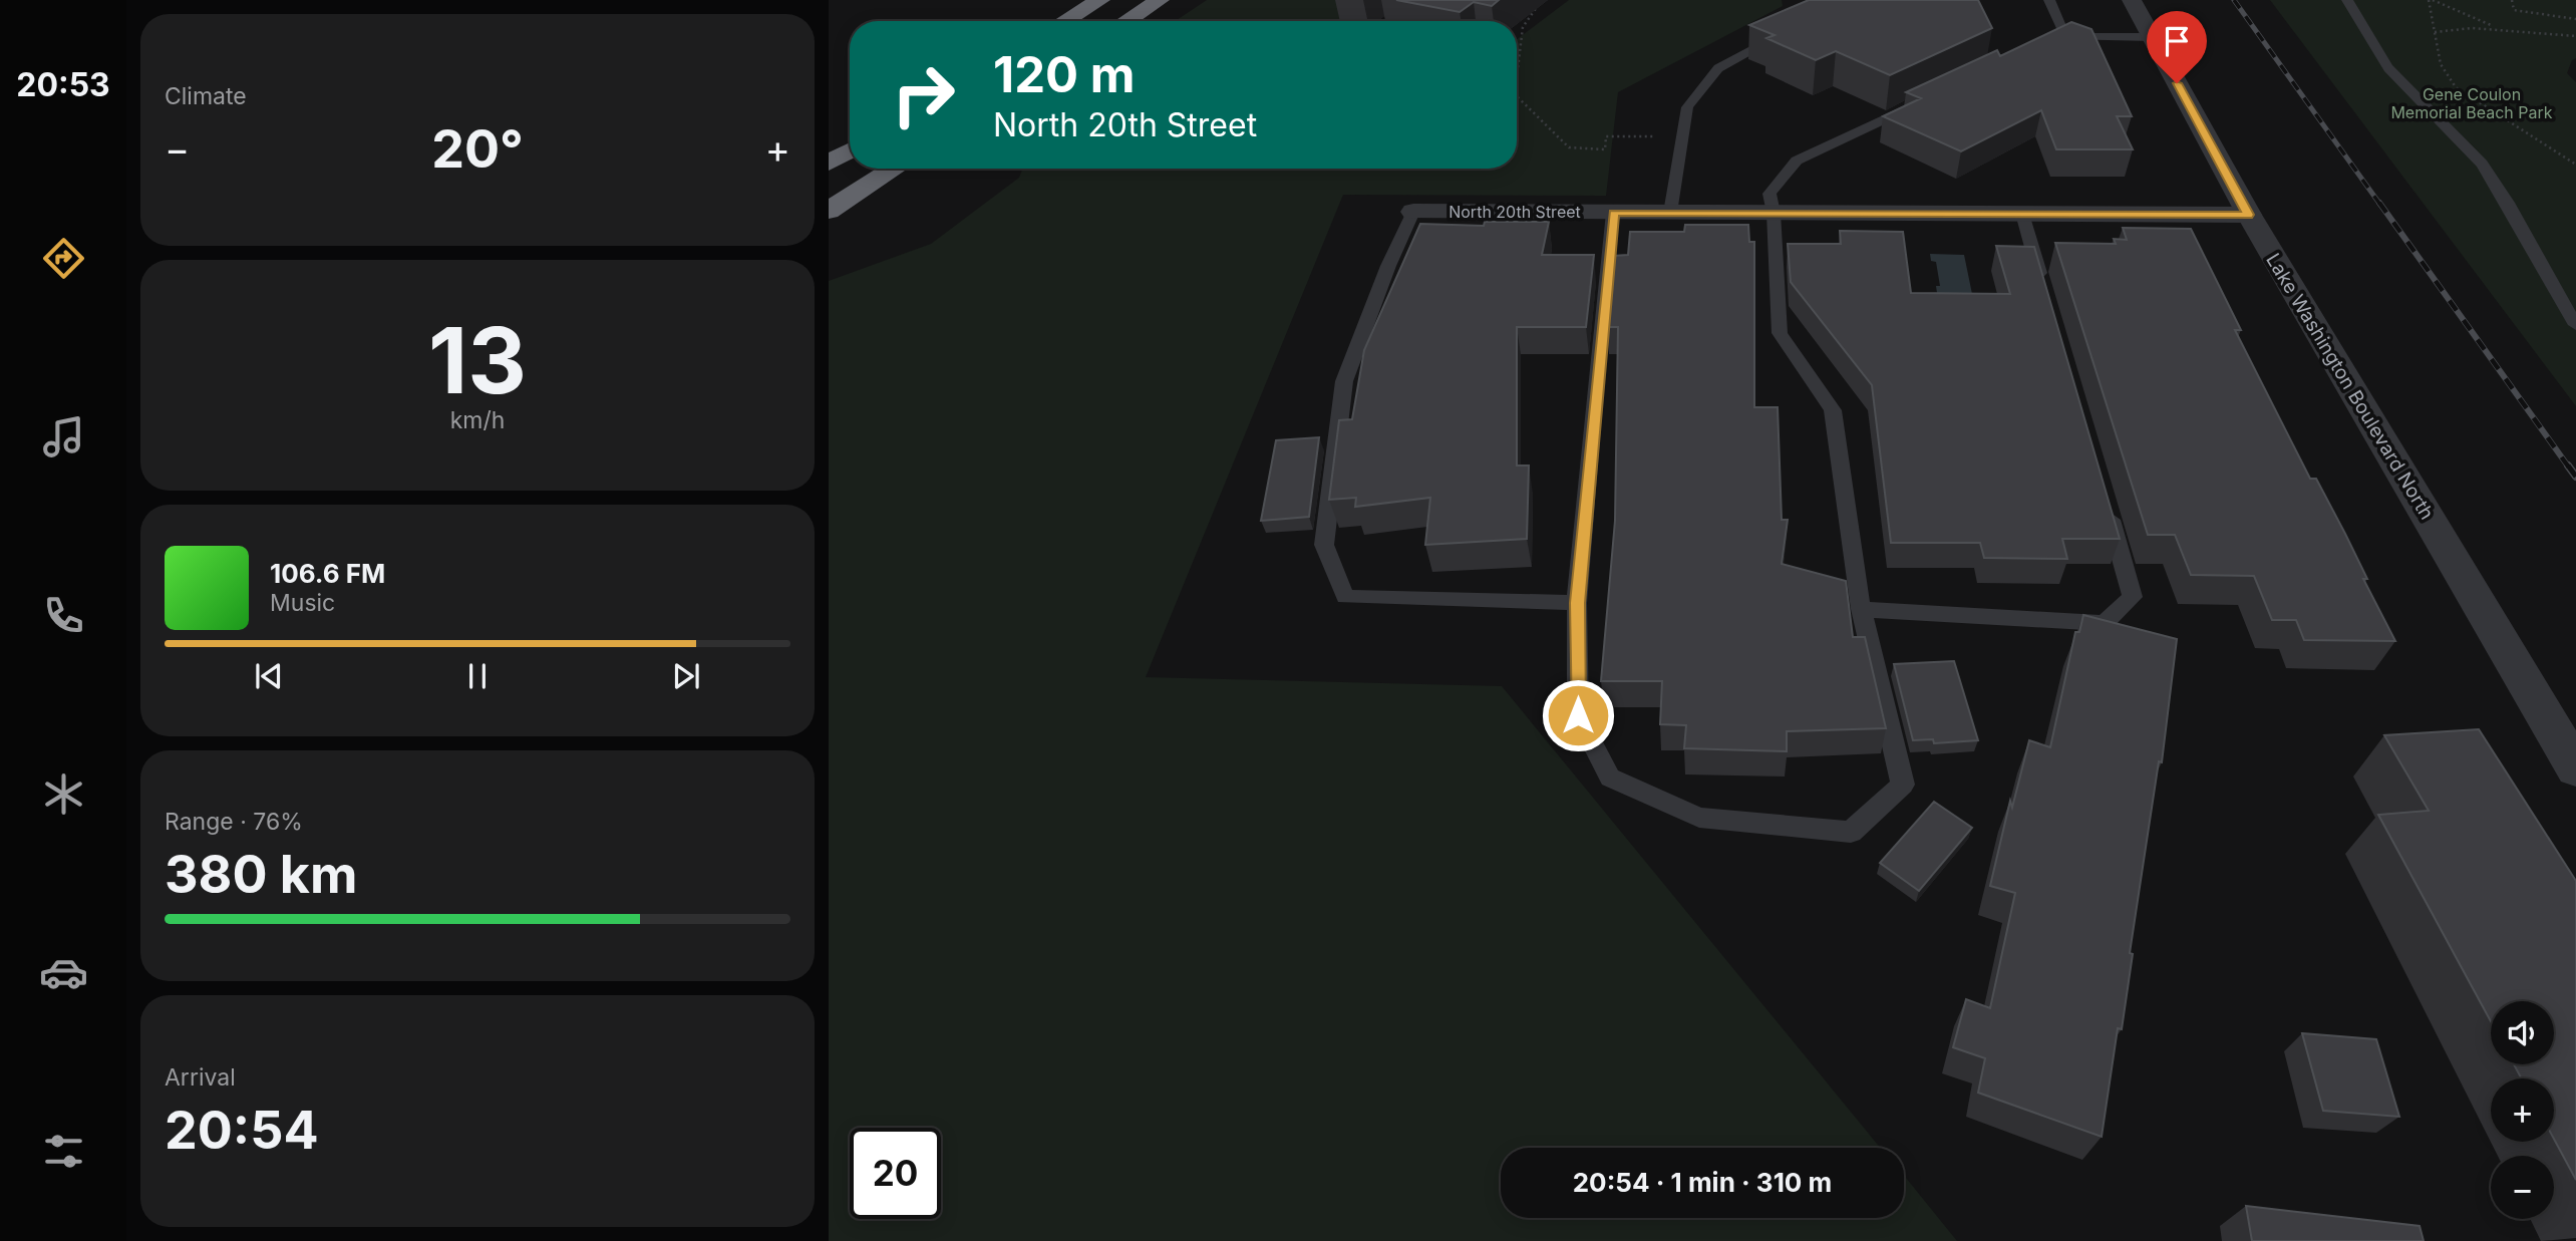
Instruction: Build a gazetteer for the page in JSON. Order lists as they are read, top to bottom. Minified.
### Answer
{"streets":{"street":["North 20th Street","Lake Washington Boulevard North"]},"crossings":[["North 20th Street","Lake Washington Boulevard North"]],"parks":["Gene Coulon Memorial Beach Park"],"page":{"tabs":"20:53","tile":["Climate",["13","km/h"],["Range · 76%","380 km"],["Arrival","20:54"]],"turn":["120 m","North 20th Street"],"heat":["−","20°","+"],"song":["106.6 FM","Music"],"map_buttons":["+","−"],"limit":"20","trip":"20:54 · 1 min · 310 m"}}
